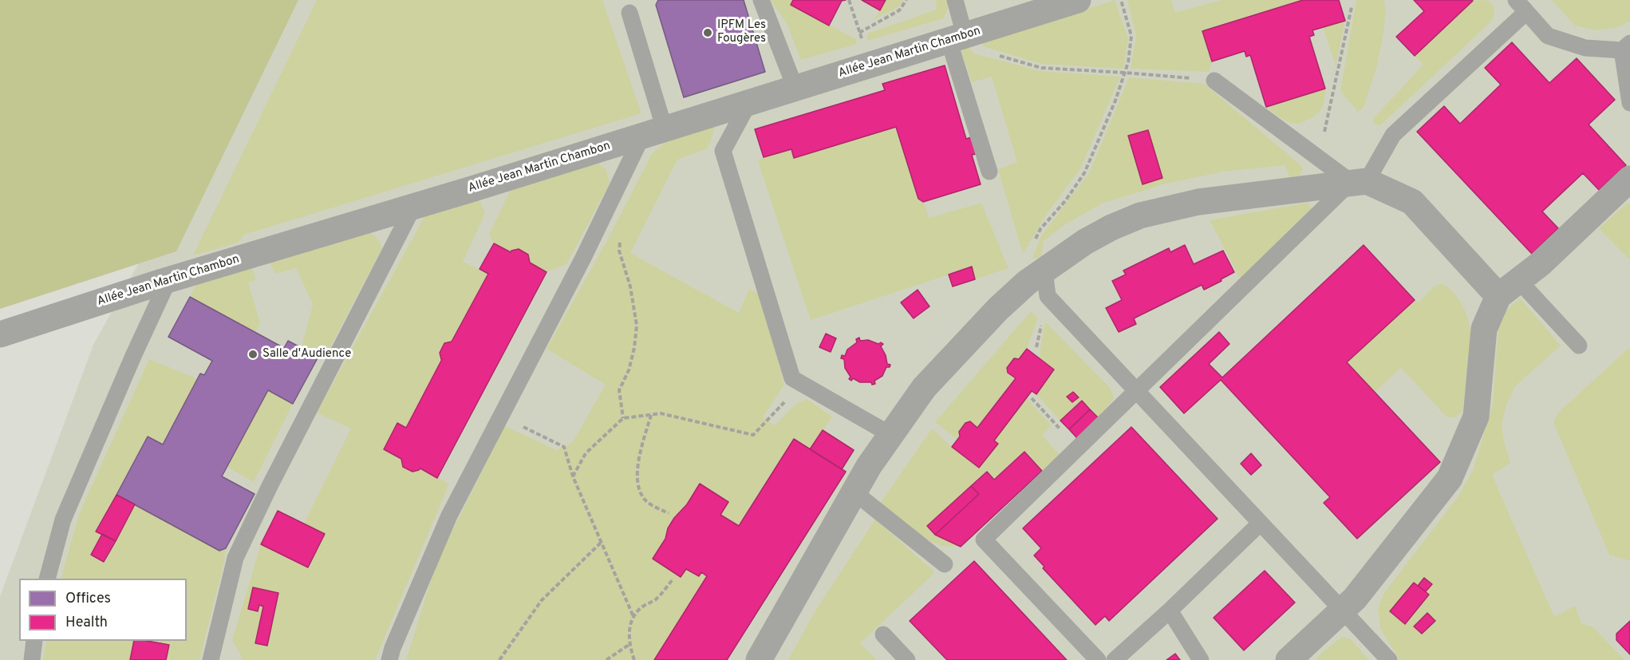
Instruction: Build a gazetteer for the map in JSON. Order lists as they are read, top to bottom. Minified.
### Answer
{"streets":{"street":["Allée Jean Martin Chambon"]},"places":["IPFM Les Fougères","Salle d'Audience"],"legend":["Offices","Health"]}
